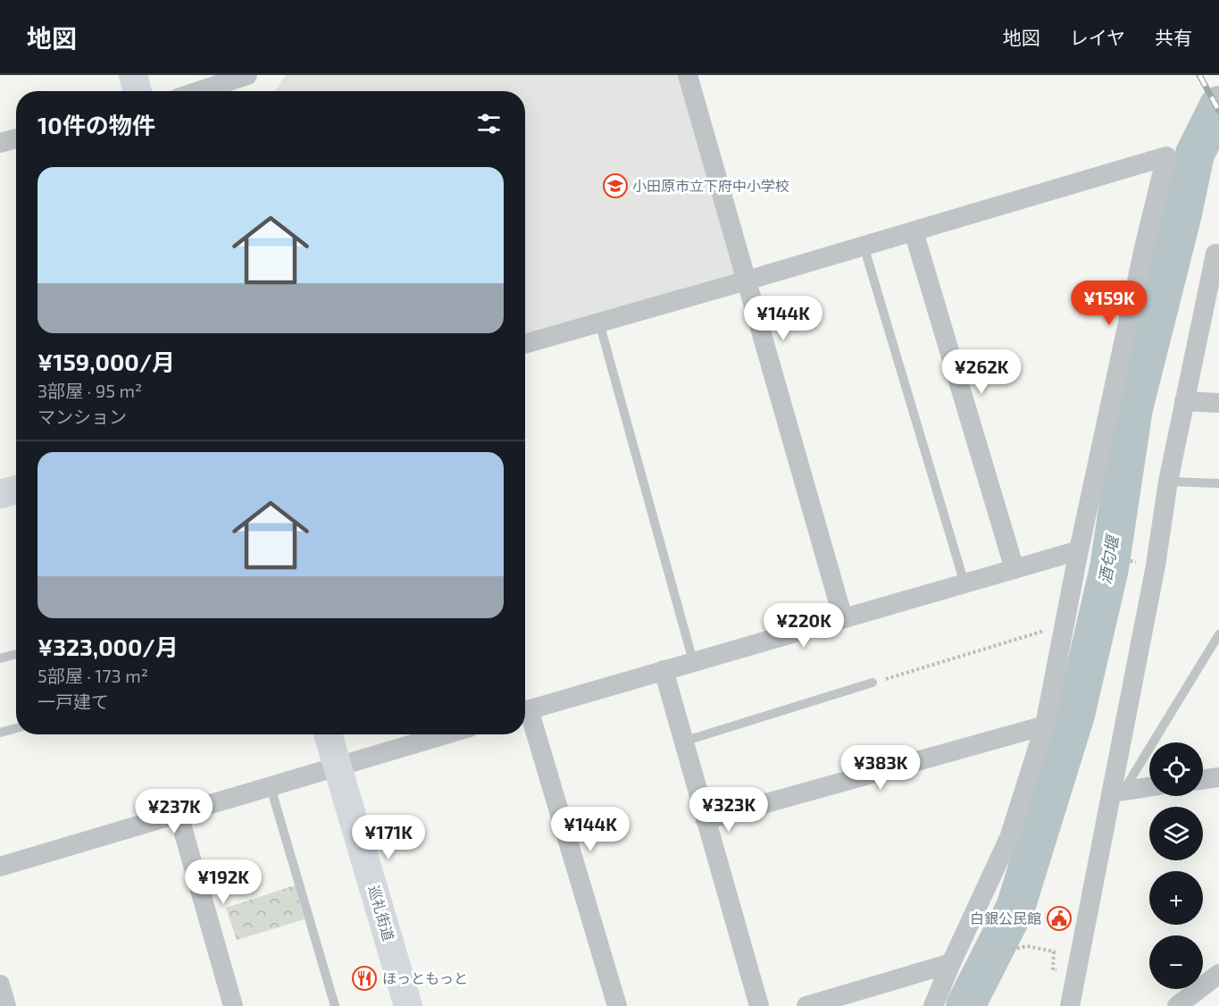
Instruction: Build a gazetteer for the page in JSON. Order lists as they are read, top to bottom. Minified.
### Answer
{"streets":{"street":["巡礼街道"]},"water":["酒匂堰"],"places":{"school or university":["小田原市立下府中小学校"],"public building":["白銀公民館"],"restaurant":["ほっともっと"]},"page":{"header":"地図","nav":["地図","レイヤ","共有"],"heading":"10件の物件","list":[{"name":"¥159,000/月","note":"3部屋 · 95 m² · マンション"},{"name":"¥323,000/月","note":"5部屋 · 173 m² · 一戸建て"}],"price":["¥159K","¥144K","¥262K","¥220K","¥383K","¥323K","¥237K","¥144K","¥171K","¥192K"],"map_buttons":["+","−"]}}
